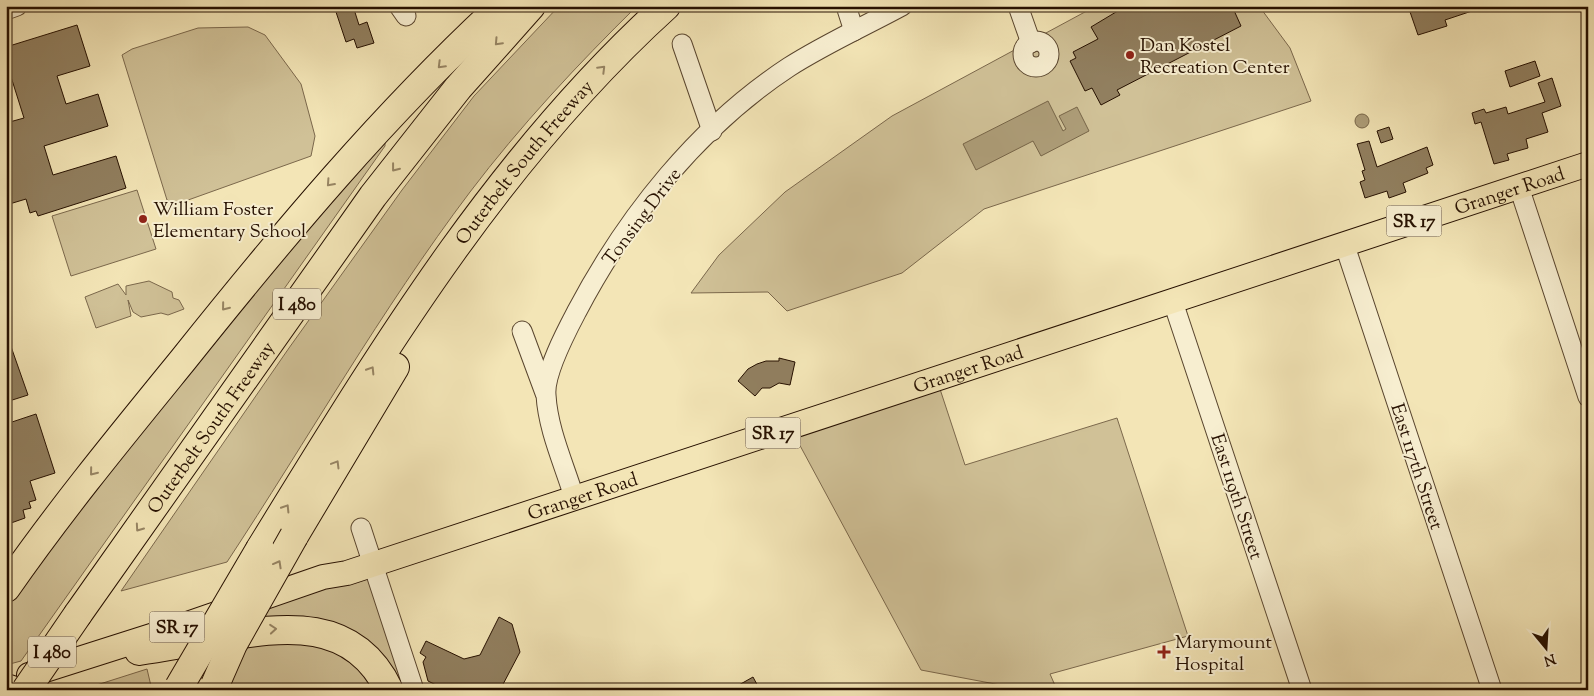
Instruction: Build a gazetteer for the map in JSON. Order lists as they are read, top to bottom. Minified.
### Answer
{"streets":{"highway":["Outerbelt South Freeway","I 480"],"main road":["Granger Road","SR 17"],"street":["Tonsing Drive","East 117th Street","East 119th Street"]},"crossings":[["Outerbelt South Freeway","Granger Road"],["Granger Road","Tonsing Drive"],["Granger Road","East 117th Street"],["Granger Road","East 119th Street"]],"places":{"other":["Dan Kostel Recreation Center","William Foster Elementary School"],"health":["Marymount Hospital"]},"north":"bottom"}
